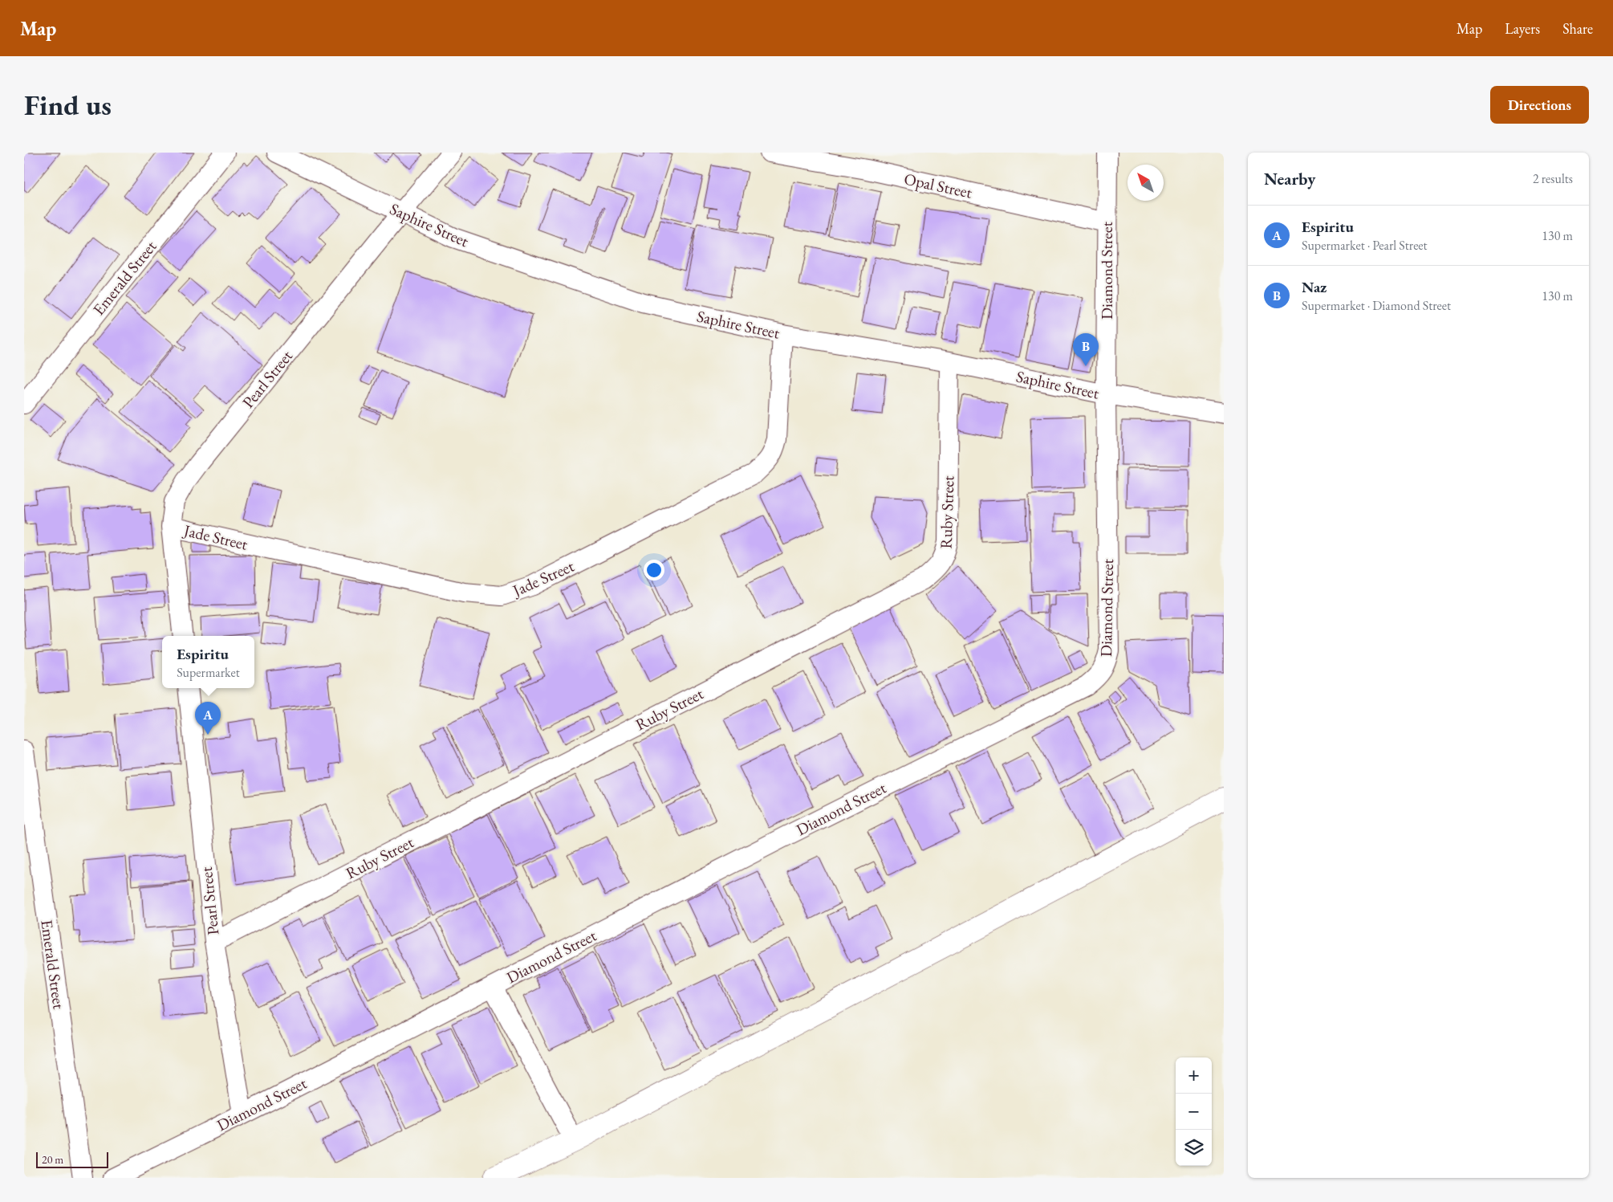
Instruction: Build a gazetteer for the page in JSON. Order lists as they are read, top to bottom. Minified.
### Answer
{"streets":{"street":["Opal Street","Saphire Street","Diamond Street","Emerald Street","Pearl Street","Ruby Street","Jade Street"]},"crossings":[["Opal Street","Diamond Street"],["Saphire Street","Diamond Street"],["Saphire Street","Pearl Street"],["Saphire Street","Ruby Street"],["Saphire Street","Jade Street"],["Diamond Street","Pearl Street"],["Pearl Street","Ruby Street"],["Pearl Street","Jade Street"]],"scale_bar":"20 m","north":"top left","page":{"header":"Map","nav":["Map","Layers","Share"],"buttons":"Directions","title":"Find us","heading":["Nearby","2 results"],"list":[{"mark":"A","name":"Espiritu","note":"Supermarket · Pearl Street","value":"130 m"},{"mark":"B","name":"Naz","note":"Supermarket · Diamond Street","value":"130 m"}],"pins":["B","A"],"popup":["Espiritu","Supermarket"],"map_buttons":["+","−"],"scale":"20 m"}}
